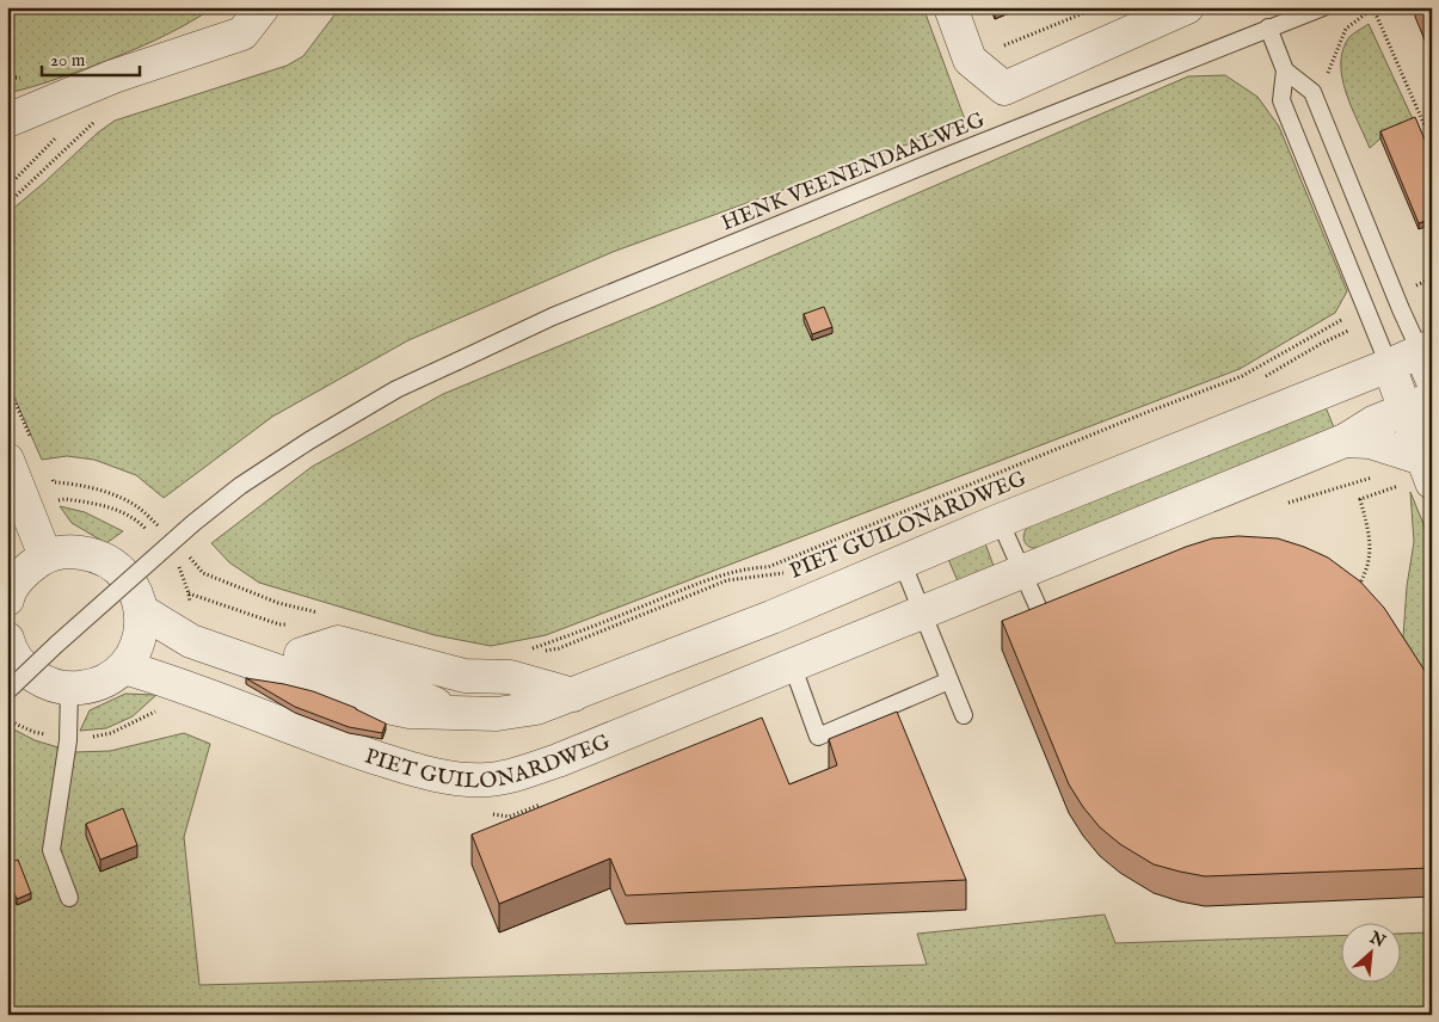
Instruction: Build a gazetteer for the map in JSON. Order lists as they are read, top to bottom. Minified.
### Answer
{"streets":{"street":["PIET GUILONARDWEG"],"lane":["HENK VEENENDAALWEG"]},"scale_bar":"20 m","north":"top right"}
